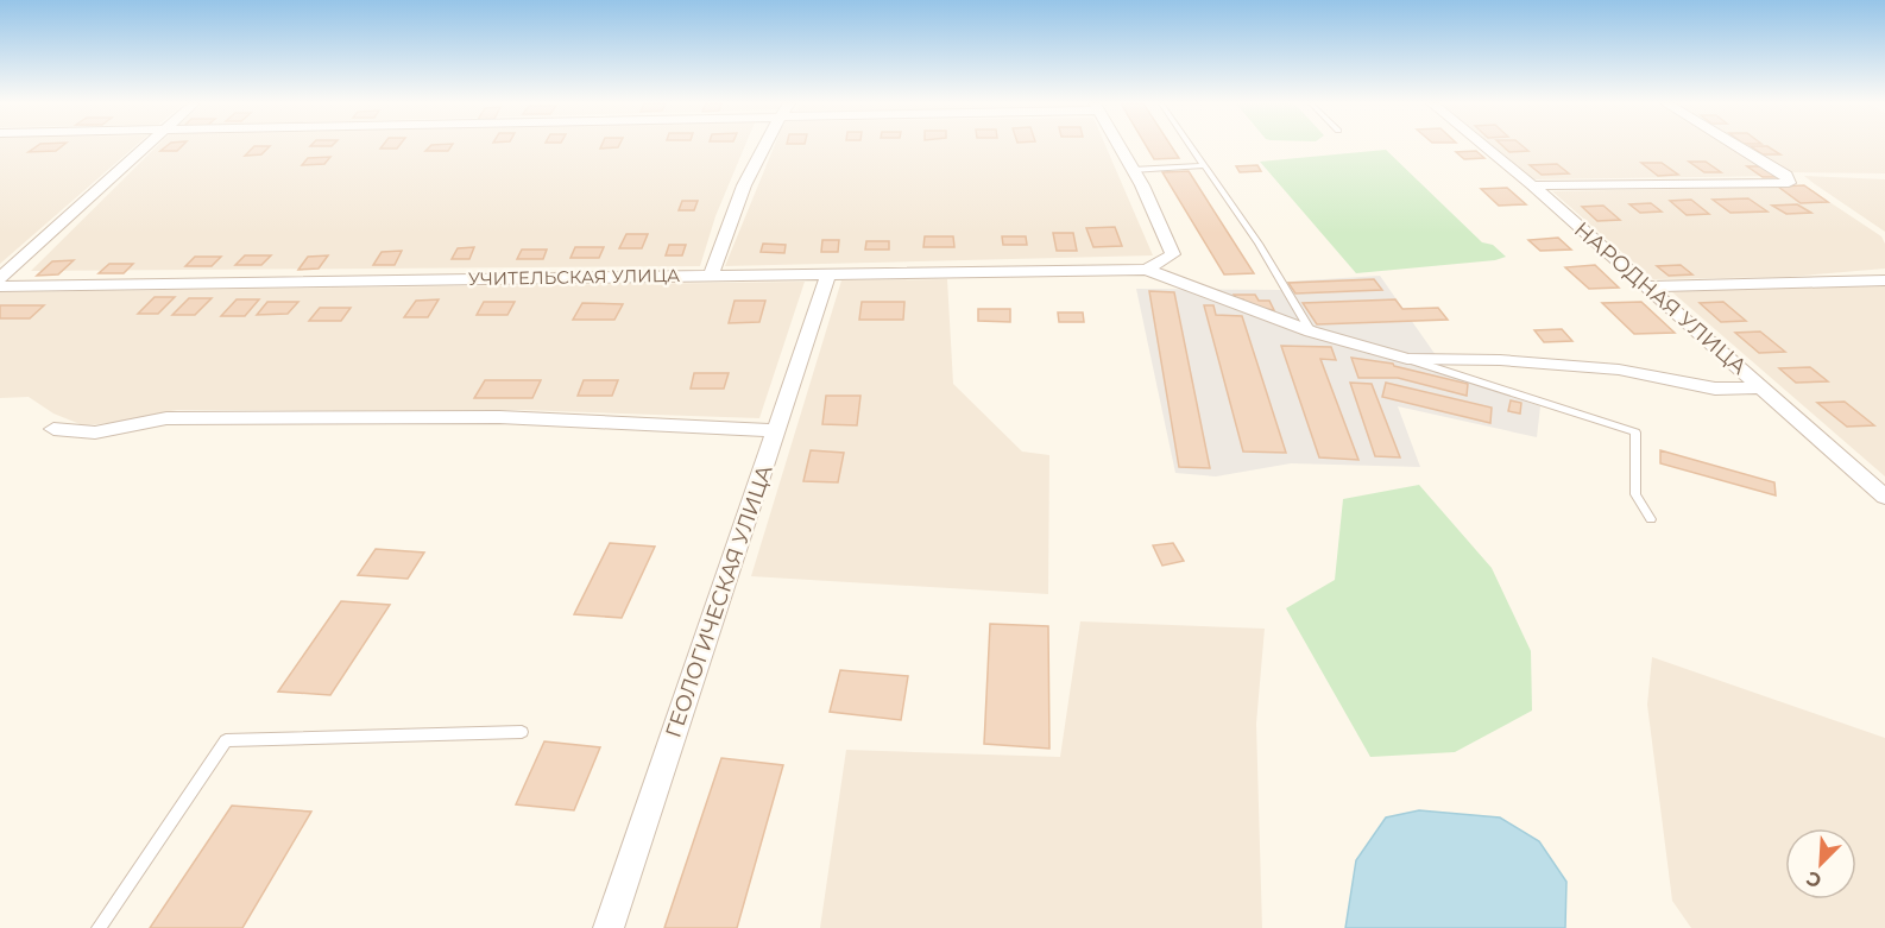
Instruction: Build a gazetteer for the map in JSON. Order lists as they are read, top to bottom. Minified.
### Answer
{"streets":{"street":["УЧИТЕЛЬСКАЯ УЛИЦА","НАРОДНАЯ УЛИЦА","ГЕОЛОГИЧЕСКАЯ УЛИЦА"]},"crossings":[["УЧИТЕЛЬСКАЯ УЛИЦА","ГЕОЛОГИЧЕСКАЯ УЛИЦА"]],"north":"bottom left"}
